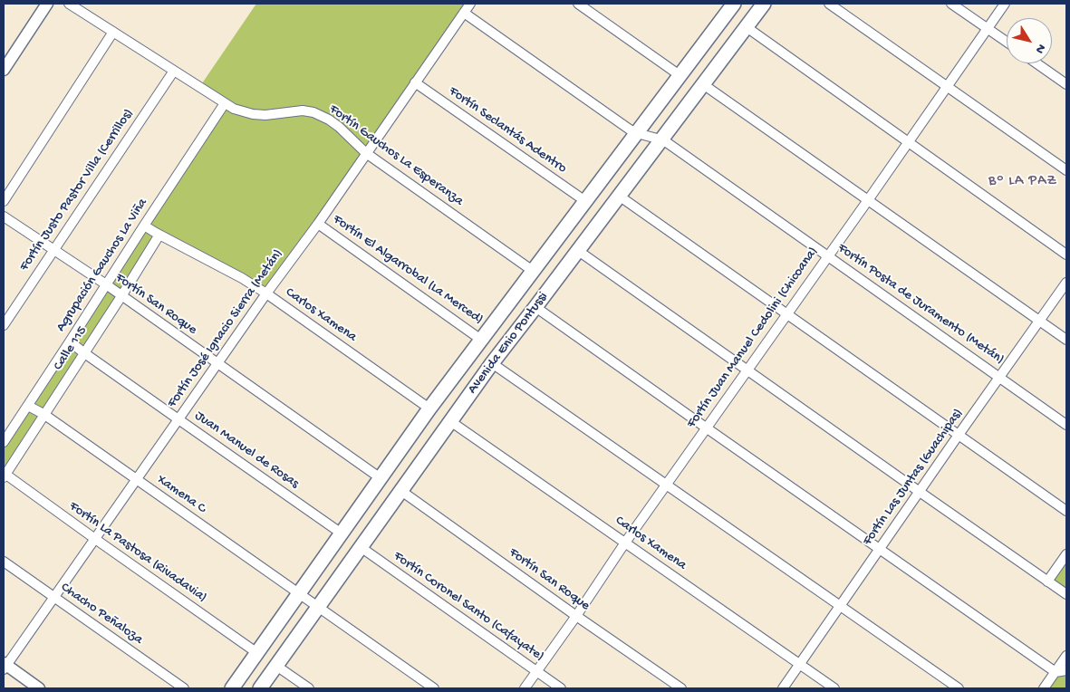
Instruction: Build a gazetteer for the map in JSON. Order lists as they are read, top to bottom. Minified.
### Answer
{"streets":{"main road":["Avenida Enio Pontussi"],"street":["Fortín Seclantás Adentro","Fortín Gauchos La Esperanza","Fortín Justo Pastor Villa (Cerrillos)","Agrupación Gauchos La Viña","Fortín El Algarrobal (La Merced)","Fortín San Roque","Fortín Posta de Juramento (Metán)","Carlos Xamena","Fortín José Ignacio Sierra (Metán)","Fortín Juan Manuel Cedolini (Chicoana)","Calle 115","Juan Manuel de Rosas","Fortín Las Juntas (Guachipas)","Xamena C","Fortín La Pastosa (Rivadavia)","Fortín Coronel Santo (Cafayate)","Chacho Peñaloza"]},"crossings":[["Fortín Seclantás Adentro","Fortín José Ignacio Sierra (Metán)"],["Fortín Seclantás Adentro","Avenida Enio Pontussi"],["Fortín Gauchos La Esperanza","Fortín Justo Pastor Villa (Cerrillos)"],["Fortín Gauchos La Esperanza","Agrupación Gauchos La Viña"],["Fortín Gauchos La Esperanza","Fortín José Ignacio Sierra (Metán)"],["Fortín Gauchos La Esperanza","Avenida Enio Pontussi"],["Fortín Justo Pastor Villa (Cerrillos)","Fortín San Roque"],["Agrupación Gauchos La Viña","Fortín San Roque"],["Agrupación Gauchos La Viña","Carlos Xamena"],["Agrupación Gauchos La Viña","Juan Manuel de Rosas"],["Agrupación Gauchos La Viña","Xamena C"],["Fortín El Algarrobal (La Merced)","Fortín José Ignacio Sierra (Metán)"],["Fortín El Algarrobal (La Merced)","Avenida Enio Pontussi"],["Fortín San Roque","Fortín José Ignacio Sierra (Metán)"],["Fortín San Roque","Fortín Juan Manuel Cedolini (Chicoana)"],["Fortín San Roque","Avenida Enio Pontussi"],["Fortín San Roque","Calle 115"],["Fortín Posta de Juramento (Metán)","Fortín José Ignacio Sierra (Metán)"],["Fortín Posta de Juramento (Metán)","Fortín Juan Manuel Cedolini (Chicoana)"],["Fortín Posta de Juramento (Metán)","Avenida Enio Pontussi"],["Fortín Posta de Juramento (Metán)","Fortín Las Juntas (Guachipas)"],["Carlos Xamena","Fortín José Ignacio Sierra (Metán)"],["Carlos Xamena","Fortín Juan Manuel Cedolini (Chicoana)"],["Carlos Xamena","Avenida Enio Pontussi"],["Carlos Xamena","Calle 115"],["Carlos Xamena","Fortín Las Juntas (Guachipas)"],["Fortín José Ignacio Sierra (Metán)","Juan Manuel de Rosas"],["Fortín José Ignacio Sierra (Metán)","Xamena C"],["Fortín José Ignacio Sierra (Metán)","Fortín La Pastosa (Rivadavia)"],["Fortín José Ignacio Sierra (Metán)","Chacho Peñaloza"],["Fortín Juan Manuel Cedolini (Chicoana)","Fortín Coronel Santo (Cafayate)"],["Avenida Enio Pontussi","Juan Manuel de Rosas"],["Avenida Enio Pontussi","Xamena C"],["Avenida Enio Pontussi","Fortín La Pastosa (Rivadavia)"],["Avenida Enio Pontussi","Fortín Coronel Santo (Cafayate)"],["Calle 115","Juan Manuel de Rosas"],["Calle 115","Xamena C"],["Calle 115","Fortín La Pastosa (Rivadavia)"]],"districts":["B° LA PAZ"],"north":"bottom right"}
